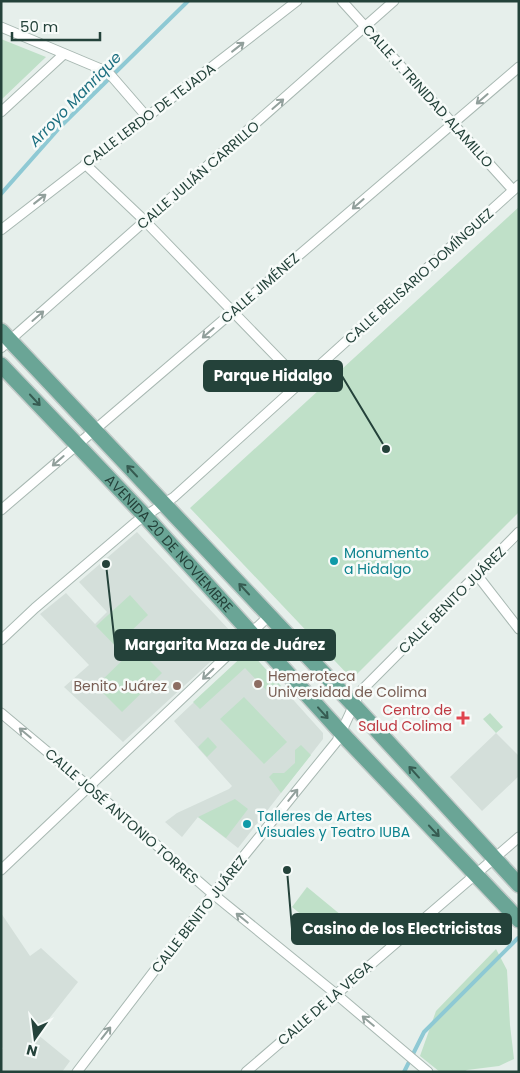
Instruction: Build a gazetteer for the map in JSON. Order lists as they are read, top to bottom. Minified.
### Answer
{"streets":{"main road":["AVENIDA 20 DE NOVIEMBRE"],"street":["CALLE J. TRINIDAD ALAMILLO","CALLE LERDO DE TEJADA","CALLE JULIÁN CARRILLO","CALLE BELISARIO DOMÍNGUEZ","CALLE JIMÉNEZ","CALLE BENITO JUÁREZ","CALLE JOSÉ ANTONIO TORRES","CALLE DE LA VEGA"]},"crossings":[["CALLE J. TRINIDAD ALAMILLO","CALLE JULIÁN CARRILLO"],["CALLE J. TRINIDAD ALAMILLO","CALLE BELISARIO DOMÍNGUEZ"],["CALLE J. TRINIDAD ALAMILLO","CALLE JIMÉNEZ"],["CALLE JULIÁN CARRILLO","AVENIDA 20 DE NOVIEMBRE"],["CALLE BELISARIO DOMÍNGUEZ","AVENIDA 20 DE NOVIEMBRE"],["CALLE JIMÉNEZ","AVENIDA 20 DE NOVIEMBRE"],["AVENIDA 20 DE NOVIEMBRE","CALLE BENITO JUÁREZ"],["AVENIDA 20 DE NOVIEMBRE","CALLE DE LA VEGA"],["CALLE BENITO JUÁREZ","CALLE JOSÉ ANTONIO TORRES"],["CALLE JOSÉ ANTONIO TORRES","CALLE DE LA VEGA"]],"one_way":["CALLE LERDO DE TEJADA","CALLE JULIÁN CARRILLO","CALLE JIMÉNEZ","CALLE BENITO JUÁREZ","CALLE JOSÉ ANTONIO TORRES"],"water":["Arroyo Manrique"],"places":{"other":["Parque Hidalgo","Monumento a Hidalgo","Margarita Maza de Juárez","Hemeroteca Universidad de Colima","Benito Juárez","Talleres de Artes Visuales y Teatro IUBA","Casino de los Electricistas"],"health":["Centro de Salud Colima"]},"scale_bar":"50 m","north":"bottom"}
